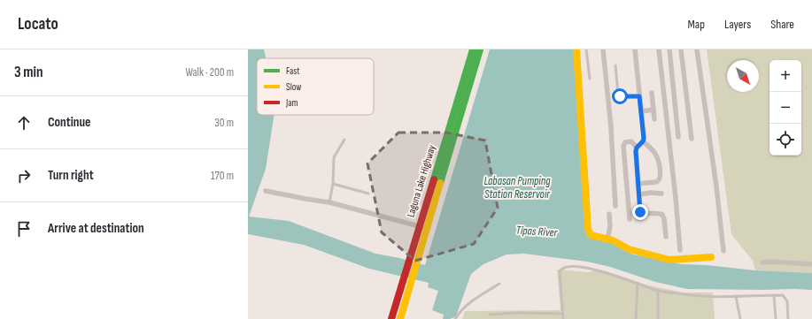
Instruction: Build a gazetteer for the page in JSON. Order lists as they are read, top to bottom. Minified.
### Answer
{"streets":{"main road":["Laguna Lake Highway"]},"water":["Labasan Pumping Station Reservoir","Tipas River"],"legend":["Fast","Slow","Jam"],"north":"bottom right","page":{"header":"Locato","nav":["Map","Layers","Share"],"heading":["3 min","Walk · 200 m"],"map_buttons":["+","−"],"list":[["Continue","30 m"],["Turn right","170 m"],"Arrive at destination"]}}
